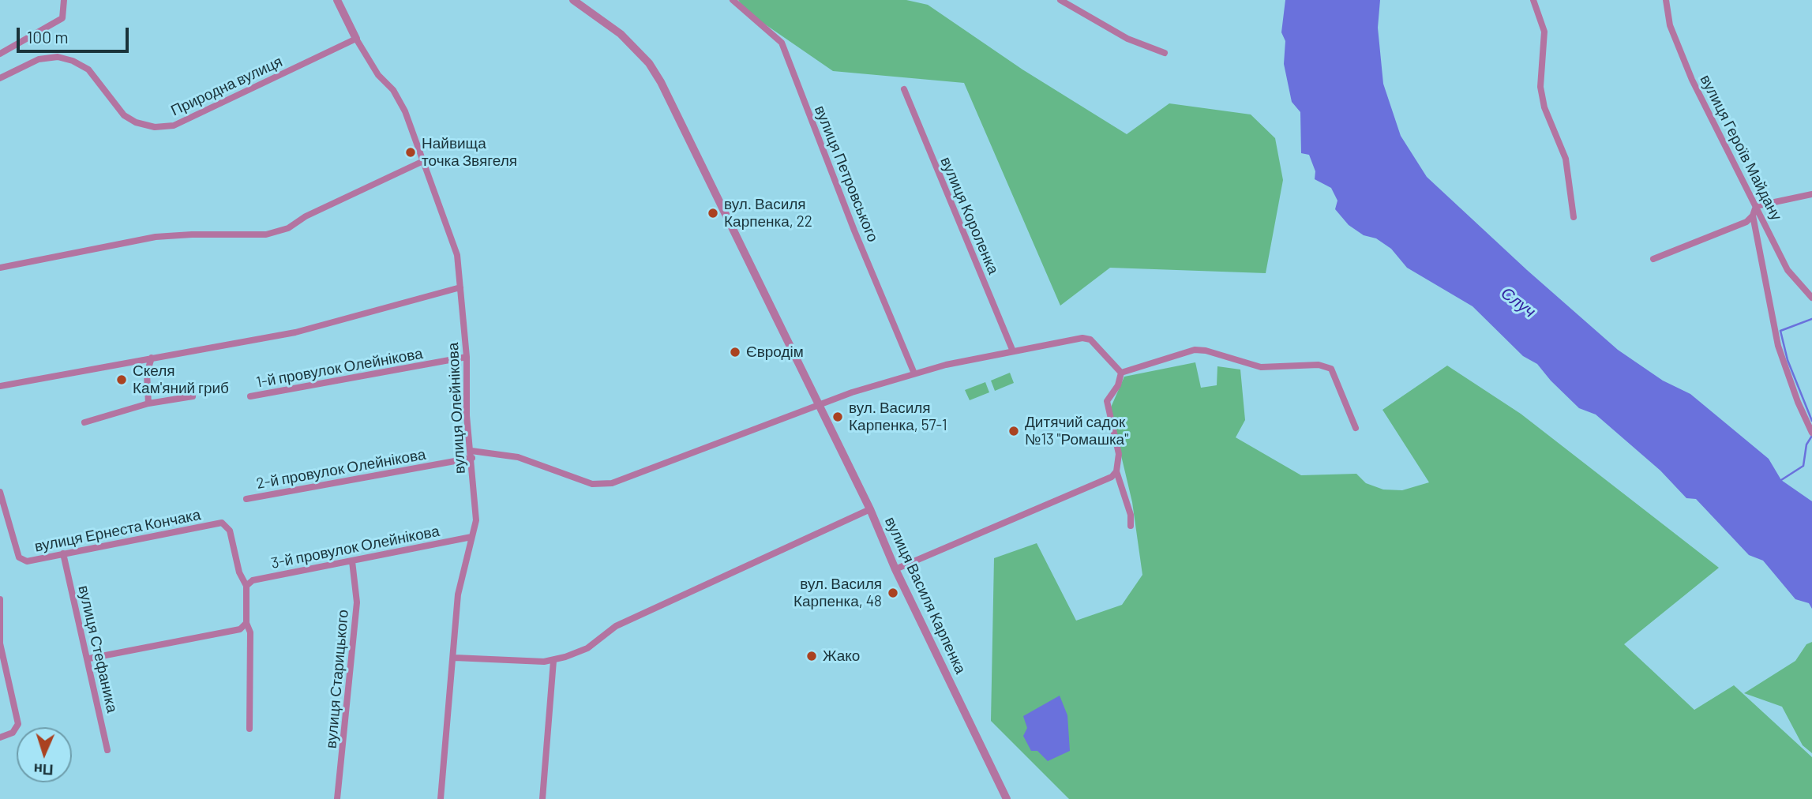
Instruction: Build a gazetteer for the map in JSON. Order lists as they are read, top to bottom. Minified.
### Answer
{"streets":{"street":["Природна вулиця","вулиця Героїв Майдану","вулиця Петровського","вулиця Короленка","1-й провулок Олейнікова","вулиця Олейнікова","2-й провулок Олейнікова","вулиця Ернеста Кончака","3-й провулок Олейнікова","вулиця Василя Карпенка","вулиця Стефаника","вулиця Старицького"]},"crossings":[["Природна вулиця","вулиця Олейнікова"],["1-й провулок Олейнікова","вулиця Олейнікова"],["вулиця Олейнікова","2-й провулок Олейнікова"],["вулиця Олейнікова","3-й провулок Олейнікова"],["вулиця Ернеста Кончака","3-й провулок Олейнікова"],["вулиця Ернеста Кончака","вулиця Стефаника"],["3-й провулок Олейнікова","вулиця Старицького"]],"water":["Случ"],"places":["Найвища точка Звягеля","вул. Василя Карпенка, 22","Євродім","Скеля Кам'яний гриб","вул. Василя Карпенка, 57-1","Дитячий садок №13 \"Ромашка\"","вул. Василя Карпенка, 48","Жако"],"scale_bar":"100 m","north":"bottom"}
